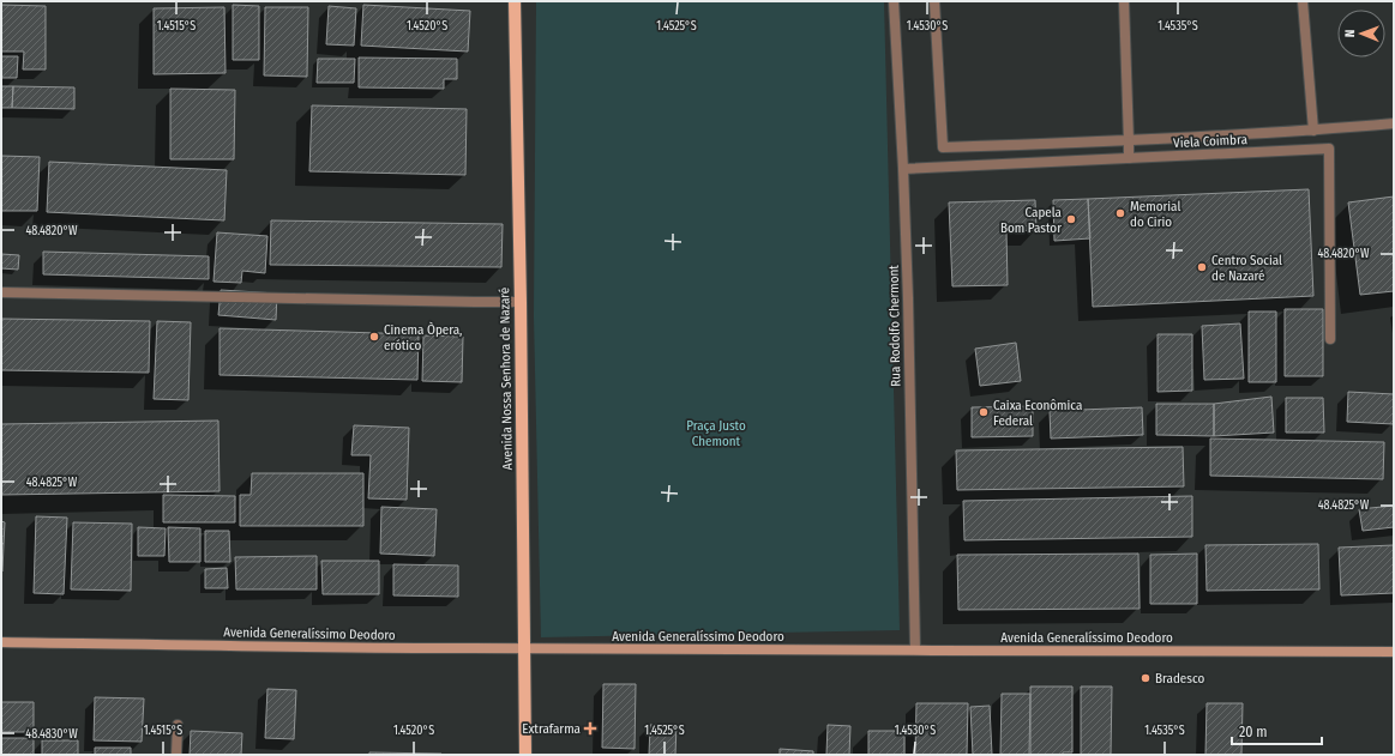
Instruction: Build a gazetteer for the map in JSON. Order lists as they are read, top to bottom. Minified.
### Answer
{"streets":{"main road":["Avenida Nossa Senhora de Nazaré"],"street":["Viela Coimbra","Rua Rodolfo Chermont","Avenida Generalíssimo Deodoro"]},"crossings":[["Viela Coimbra","Rua Rodolfo Chermont"],["Rua Rodolfo Chermont","Avenida Generalíssimo Deodoro"],["Avenida Nossa Senhora de Nazaré","Avenida Generalíssimo Deodoro"]],"parks":["Praça Justo Chemont"],"places":{"other":["Memorial do Cirio","Capela Bom Pastor","Centro Social de Nazaré","Cinema Òpera, erótico","Caixa Econômica Federal","Bradesco"],"health":["Extrafarma"]},"scale_bar":"20 m","north":"left","coordinates":["1.4515°S","1.4520°S","1.4525°S","1.4530°S","1.4535°S","48.4820°W","48.4825°W","48.4830°W"]}
